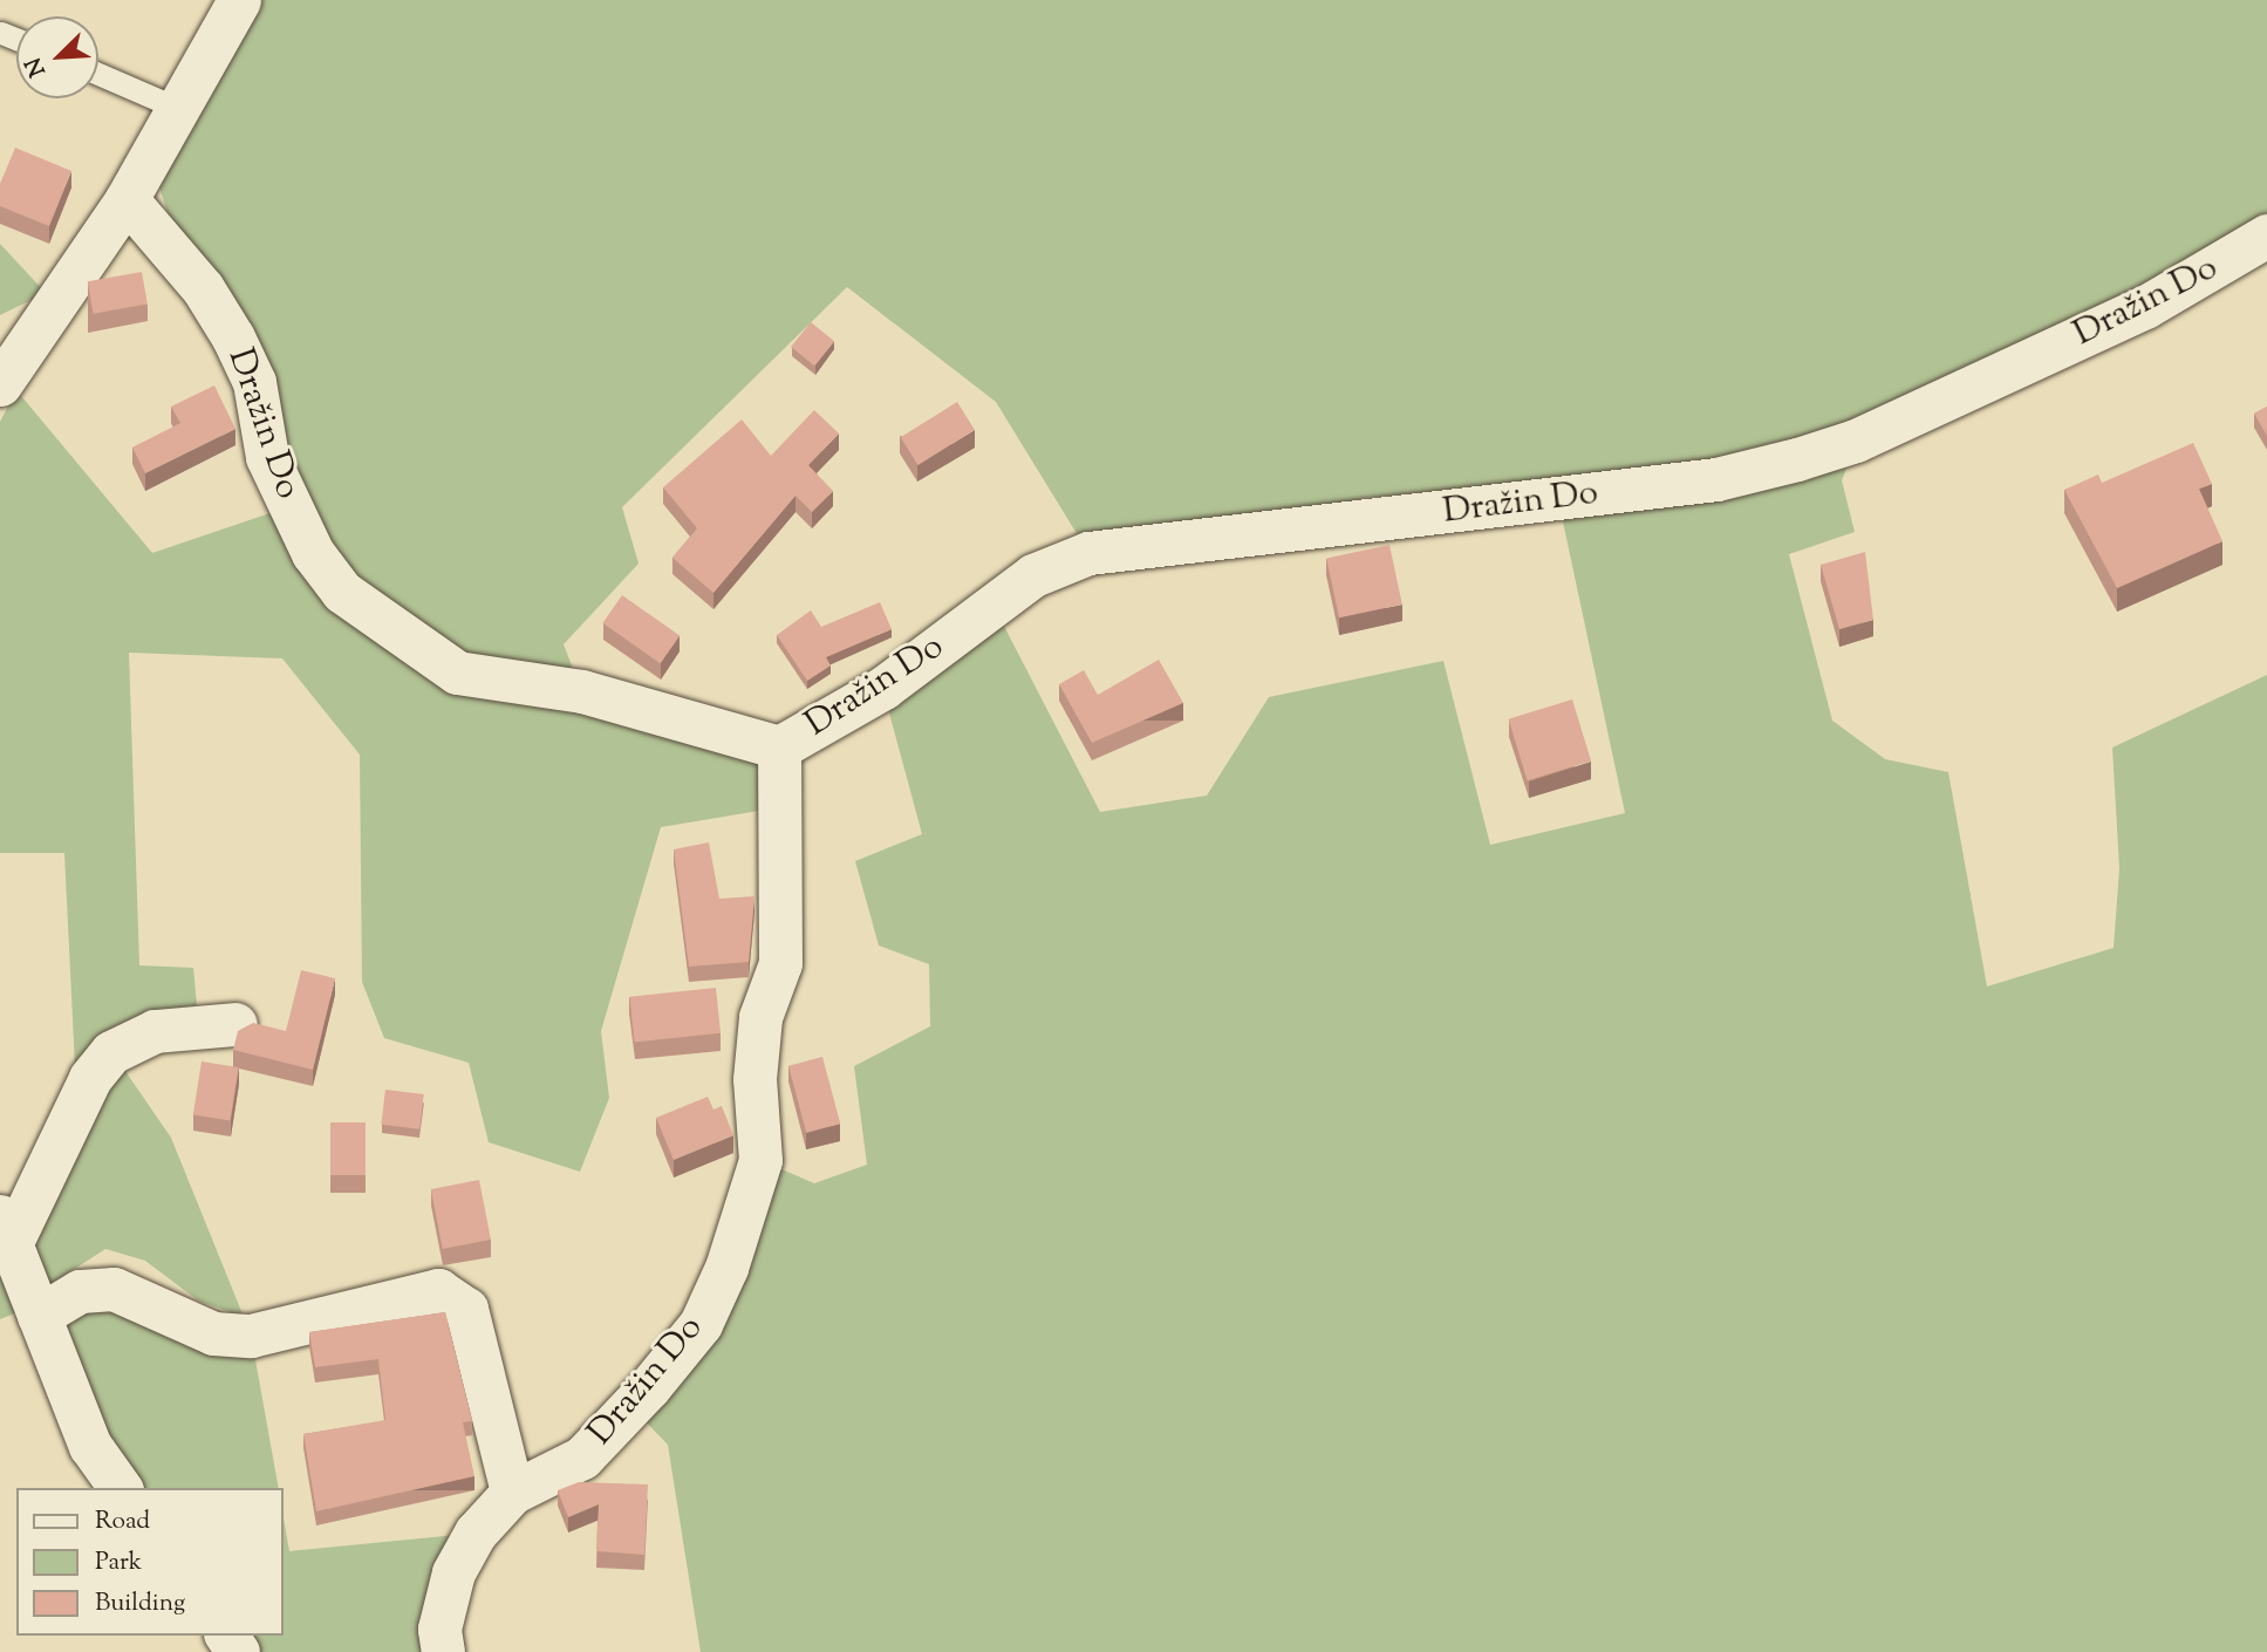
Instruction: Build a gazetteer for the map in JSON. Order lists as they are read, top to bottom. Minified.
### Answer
{"streets":{"street":["Dražin Do"]},"legend":["Road","Park","Building"],"north":"bottom left"}
